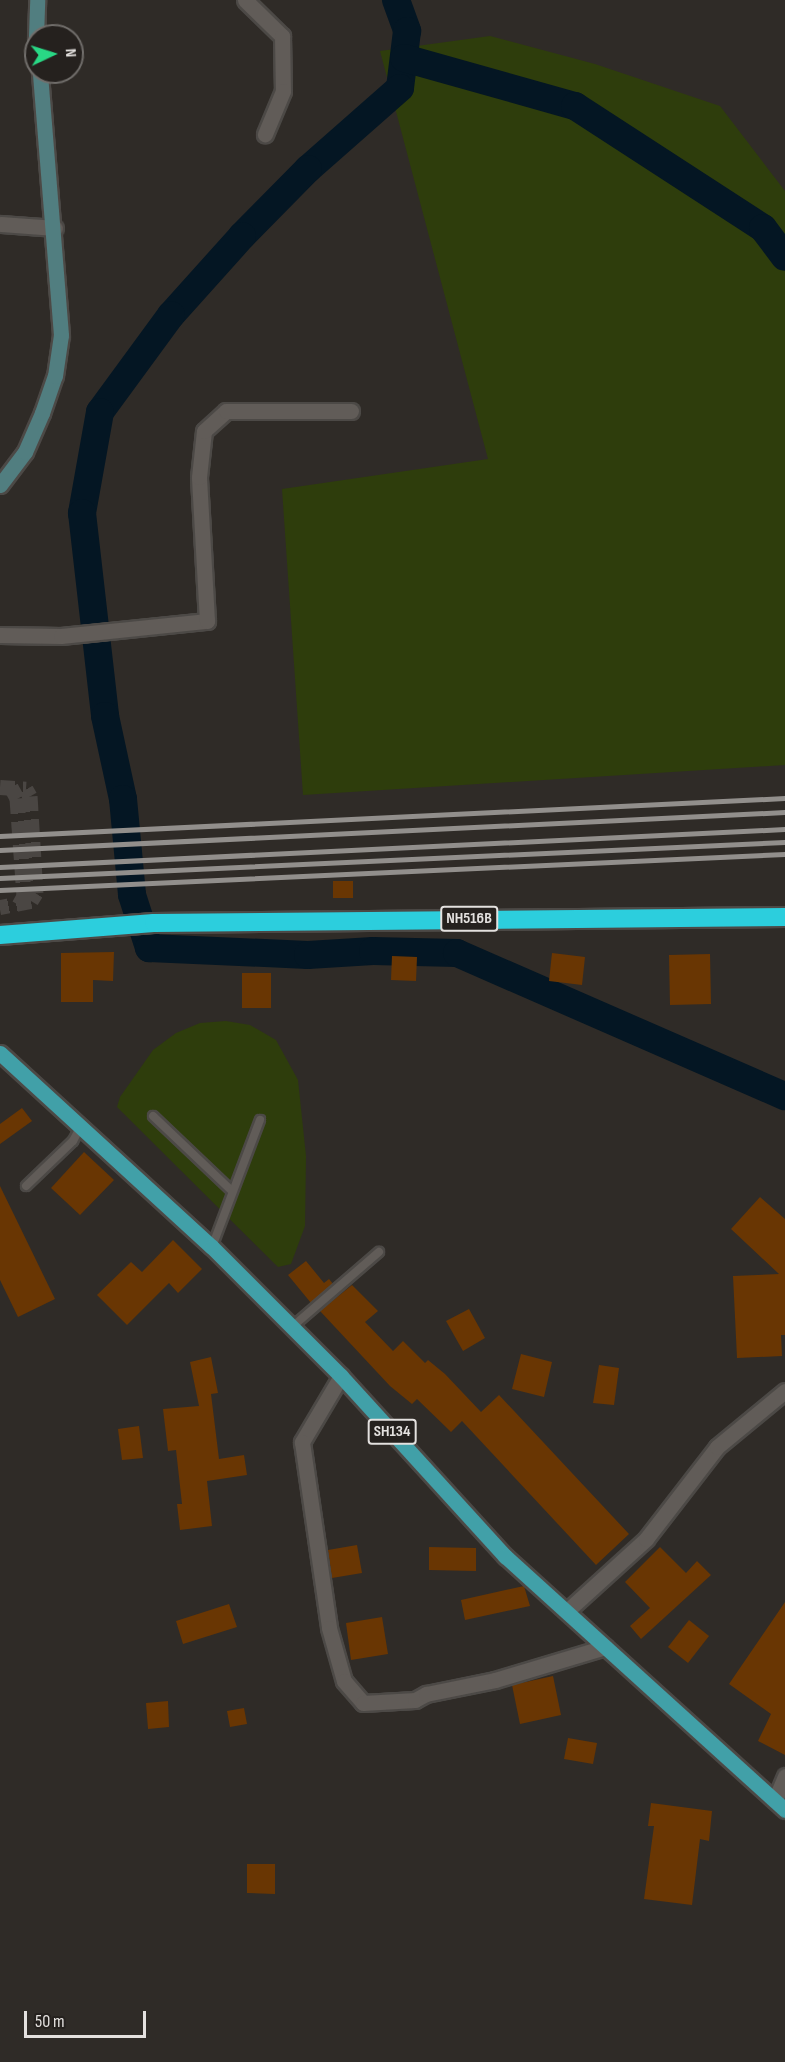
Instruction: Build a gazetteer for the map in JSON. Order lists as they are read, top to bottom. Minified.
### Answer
{"streets":{"highway":["NH516B"],"main road":["SH134"]},"scale_bar":"50 m","north":"right"}
